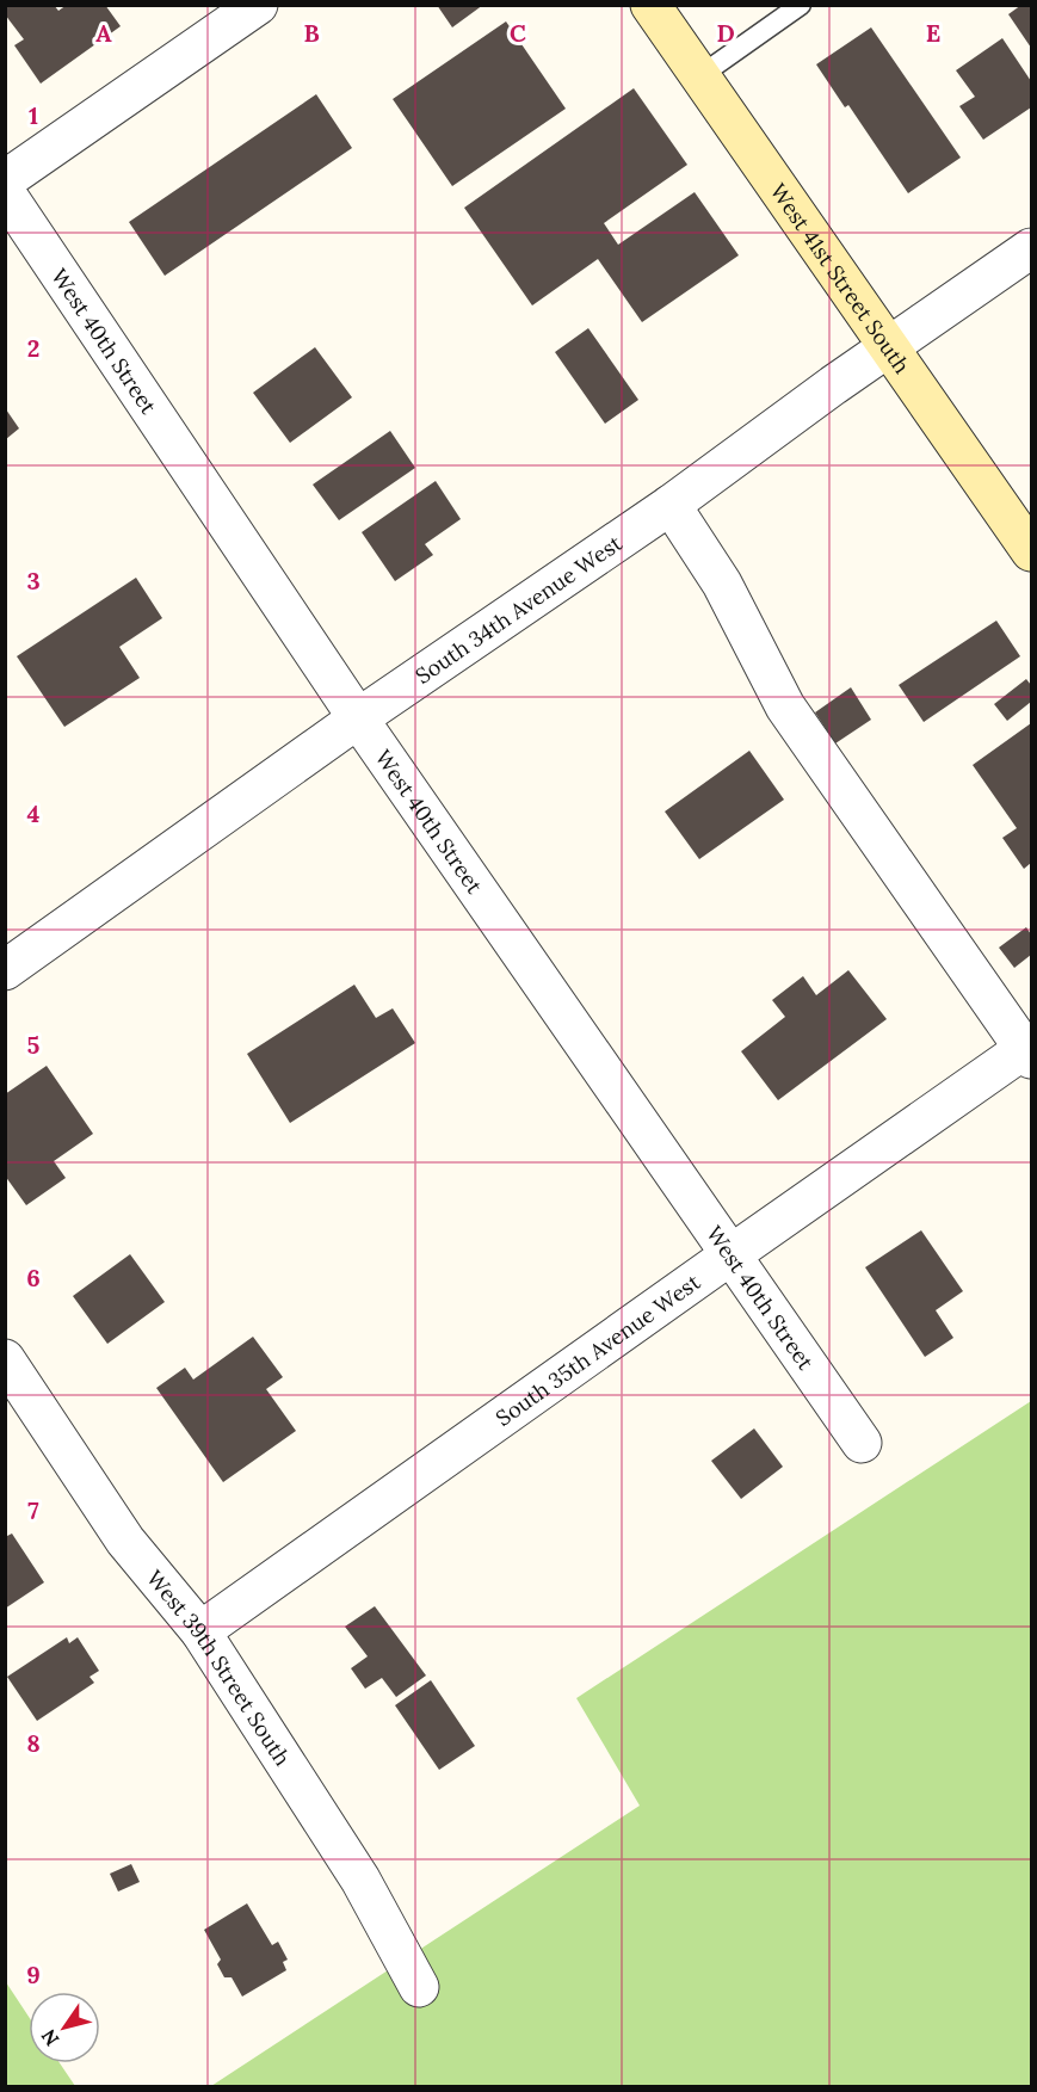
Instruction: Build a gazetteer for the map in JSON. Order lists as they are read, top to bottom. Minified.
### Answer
{"streets":{"main road":["West 41st Street South"],"street":["West 40th Street","South 34th Avenue West","South 35th Avenue West","West 39th Street South"]},"crossings":[["West 41st Street South","South 34th Avenue West"],["West 40th Street","South 34th Avenue West"],["West 40th Street","South 35th Avenue West"],["South 35th Avenue West","West 39th Street South"]],"north":"bottom left","grid":{"columns":["A","B","C","D","E"],"rows":["1","2","3","4","5","6","7","8","9"]}}
